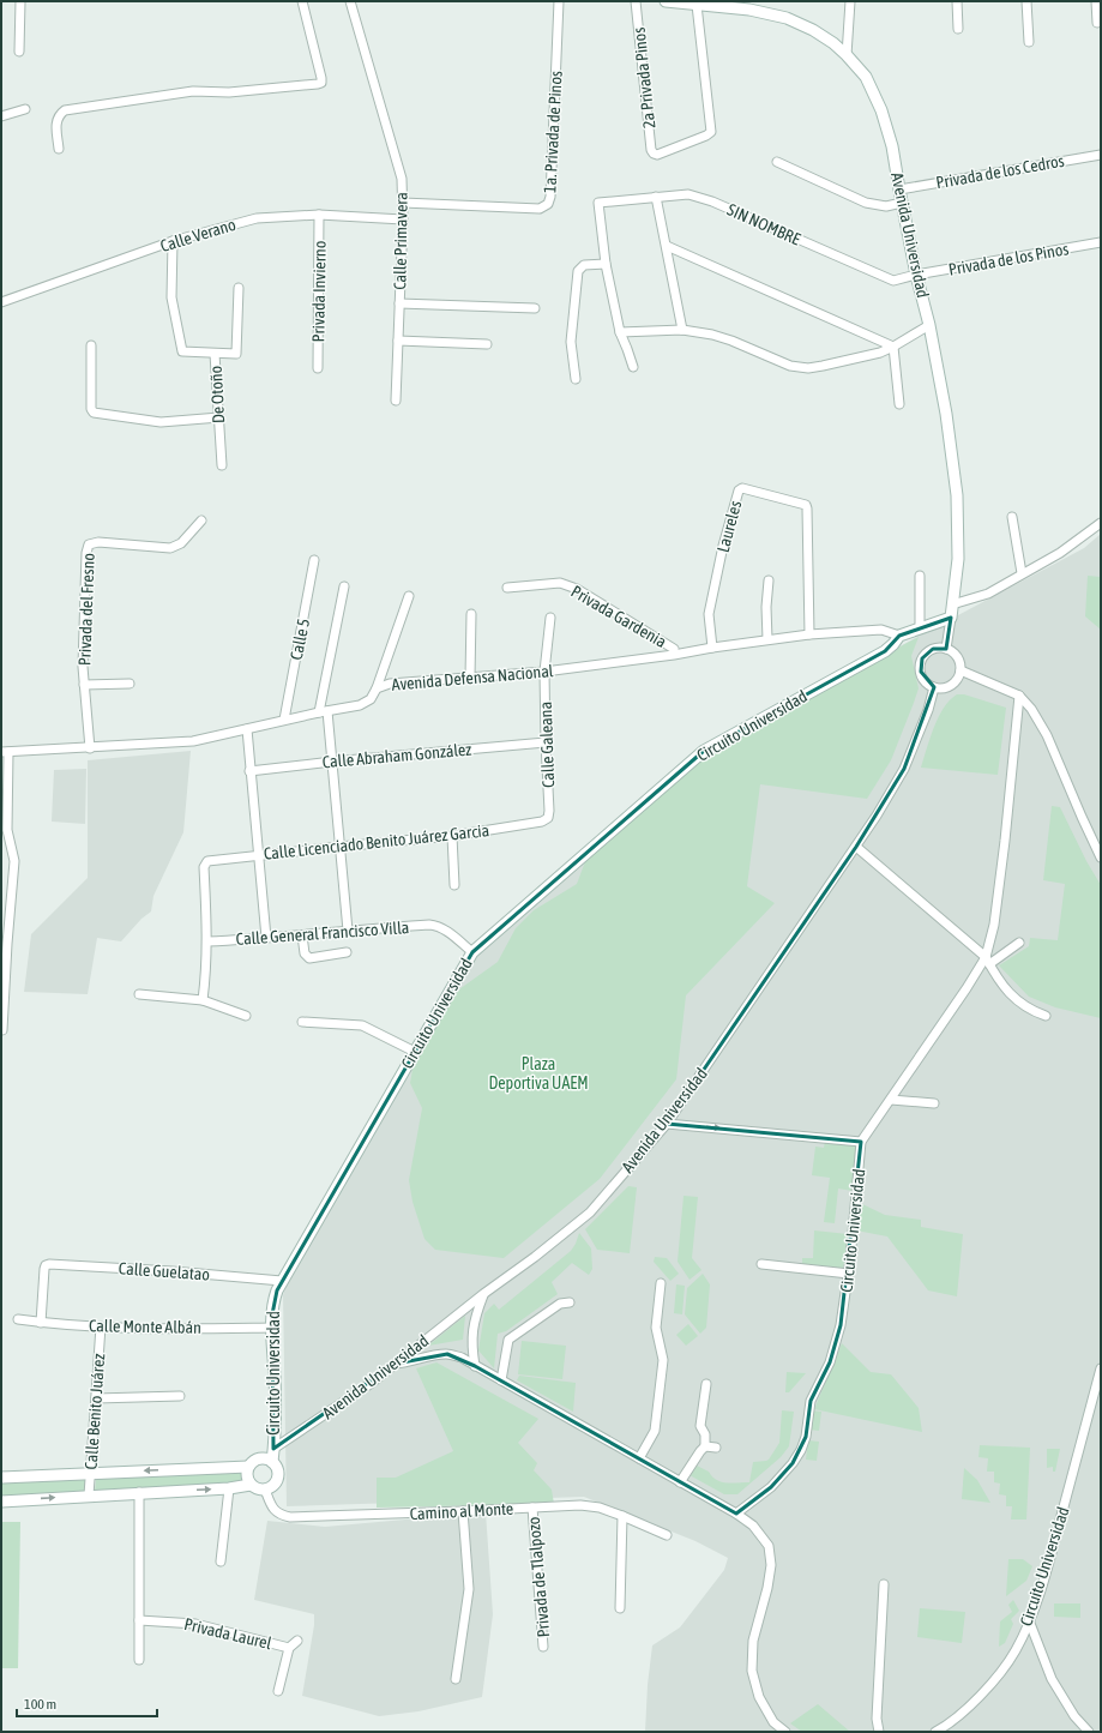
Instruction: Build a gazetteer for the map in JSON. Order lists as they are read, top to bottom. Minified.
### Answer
{"streets":{"street":["2a Privada Pinos","1a. Privada de Pinos","Privada de los Cedros","SIN NOMBRE","Calle Verano","Avenida Universidad","Calle Primavera","Privada de los Pinos","Privada Invierno","De Otoño","Laureles","Privada del Fresno","Privada Gardenia","Calle 5","Avenida Defensa Nacional","Circuito Universidad","Calle Galeana","Calle Abraham González","Calle Licenciado Benito Juárez Garcia","Calle General Francisco Villa","Calle Guelatao","Calle Monte Albán","Calle Benito Juárez","Camino al Monte","Privada de Tlalpozo","Privada Laurel"]},"crossings":[["2a Privada Pinos","Avenida Universidad"],["1a. Privada de Pinos","Calle Primavera"],["Privada de los Cedros","Avenida Universidad"],["SIN NOMBRE","Avenida Universidad"],["SIN NOMBRE","Privada de los Pinos"],["Calle Verano","Calle Primavera"],["Calle Verano","Privada Invierno"],["Calle Verano","De Otoño"],["Avenida Universidad","Privada de los Pinos"],["Avenida Universidad","Circuito Universidad"],["Laureles","Avenida Defensa Nacional"],["Privada del Fresno","Avenida Defensa Nacional"],["Calle 5","Avenida Defensa Nacional"],["Avenida Defensa Nacional","Circuito Universidad"],["Avenida Defensa Nacional","Calle Galeana"],["Circuito Universidad","Calle General Francisco Villa"],["Circuito Universidad","Calle Guelatao"],["Circuito Universidad","Calle Monte Albán"],["Circuito Universidad","Camino al Monte"],["Calle Galeana","Calle Abraham González"],["Calle Galeana","Calle Licenciado Benito Juárez Garcia"],["Calle Licenciado Benito Juárez Garcia","Calle General Francisco Villa"],["Calle Guelatao","Calle Monte Albán"],["Calle Monte Albán","Calle Benito Juárez"],["Camino al Monte","Privada de Tlalpozo"]],"parks":["Plaza Deportiva UAEM"],"scale_bar":"100 m"}
